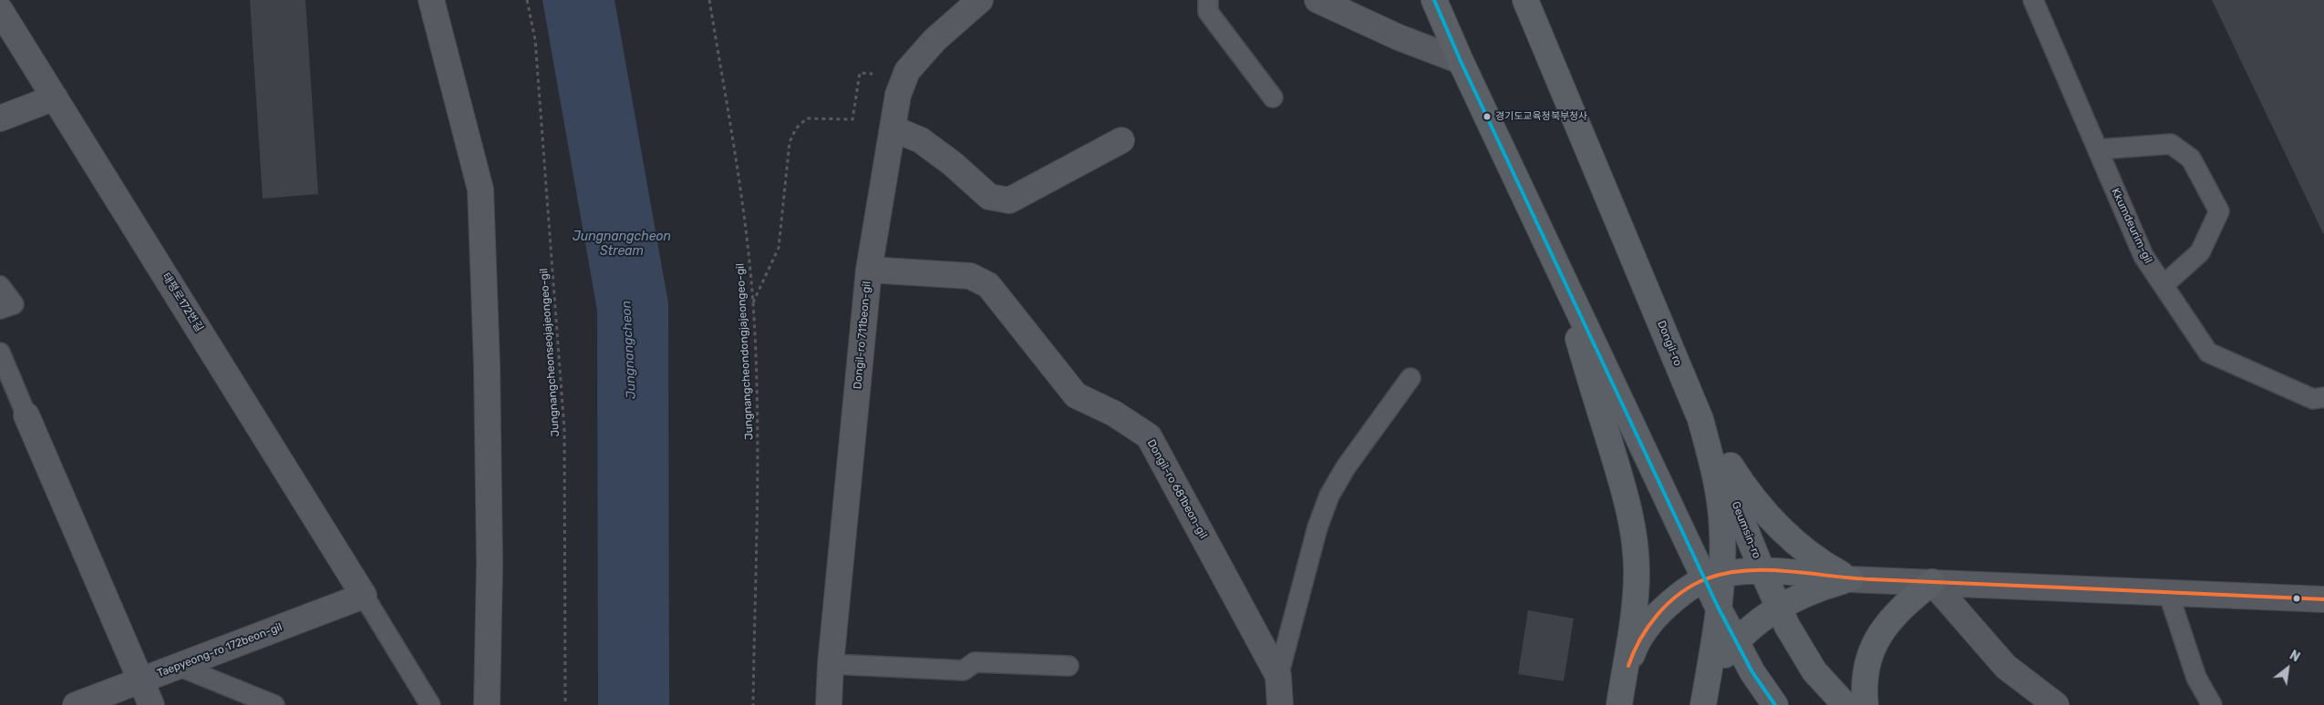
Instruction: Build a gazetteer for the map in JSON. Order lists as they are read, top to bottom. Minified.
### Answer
{"streets":{"street":["태평로172번길","Dongil-ro 711beon-gil","Dongil-ro","Dongil-ro 681beon-gil","Geumsin-ro","Taepyeong-ro 172beon-gil"],"lane":["Kkumdeurim-gil"],"path":["Jungnangcheondongjajeongeo-gil","Jungnangcheonseojajeongeo-gil"]},"crossings":[["태평로172번길","Taepyeong-ro 172beon-gil"],["Dongil-ro 711beon-gil","Dongil-ro 681beon-gil"],["Dongil-ro","Geumsin-ro"]],"water":["Jungnangcheon Stream","Jungnangcheon"],"places":["경기도교육청북부청사"],"north":"top right"}
